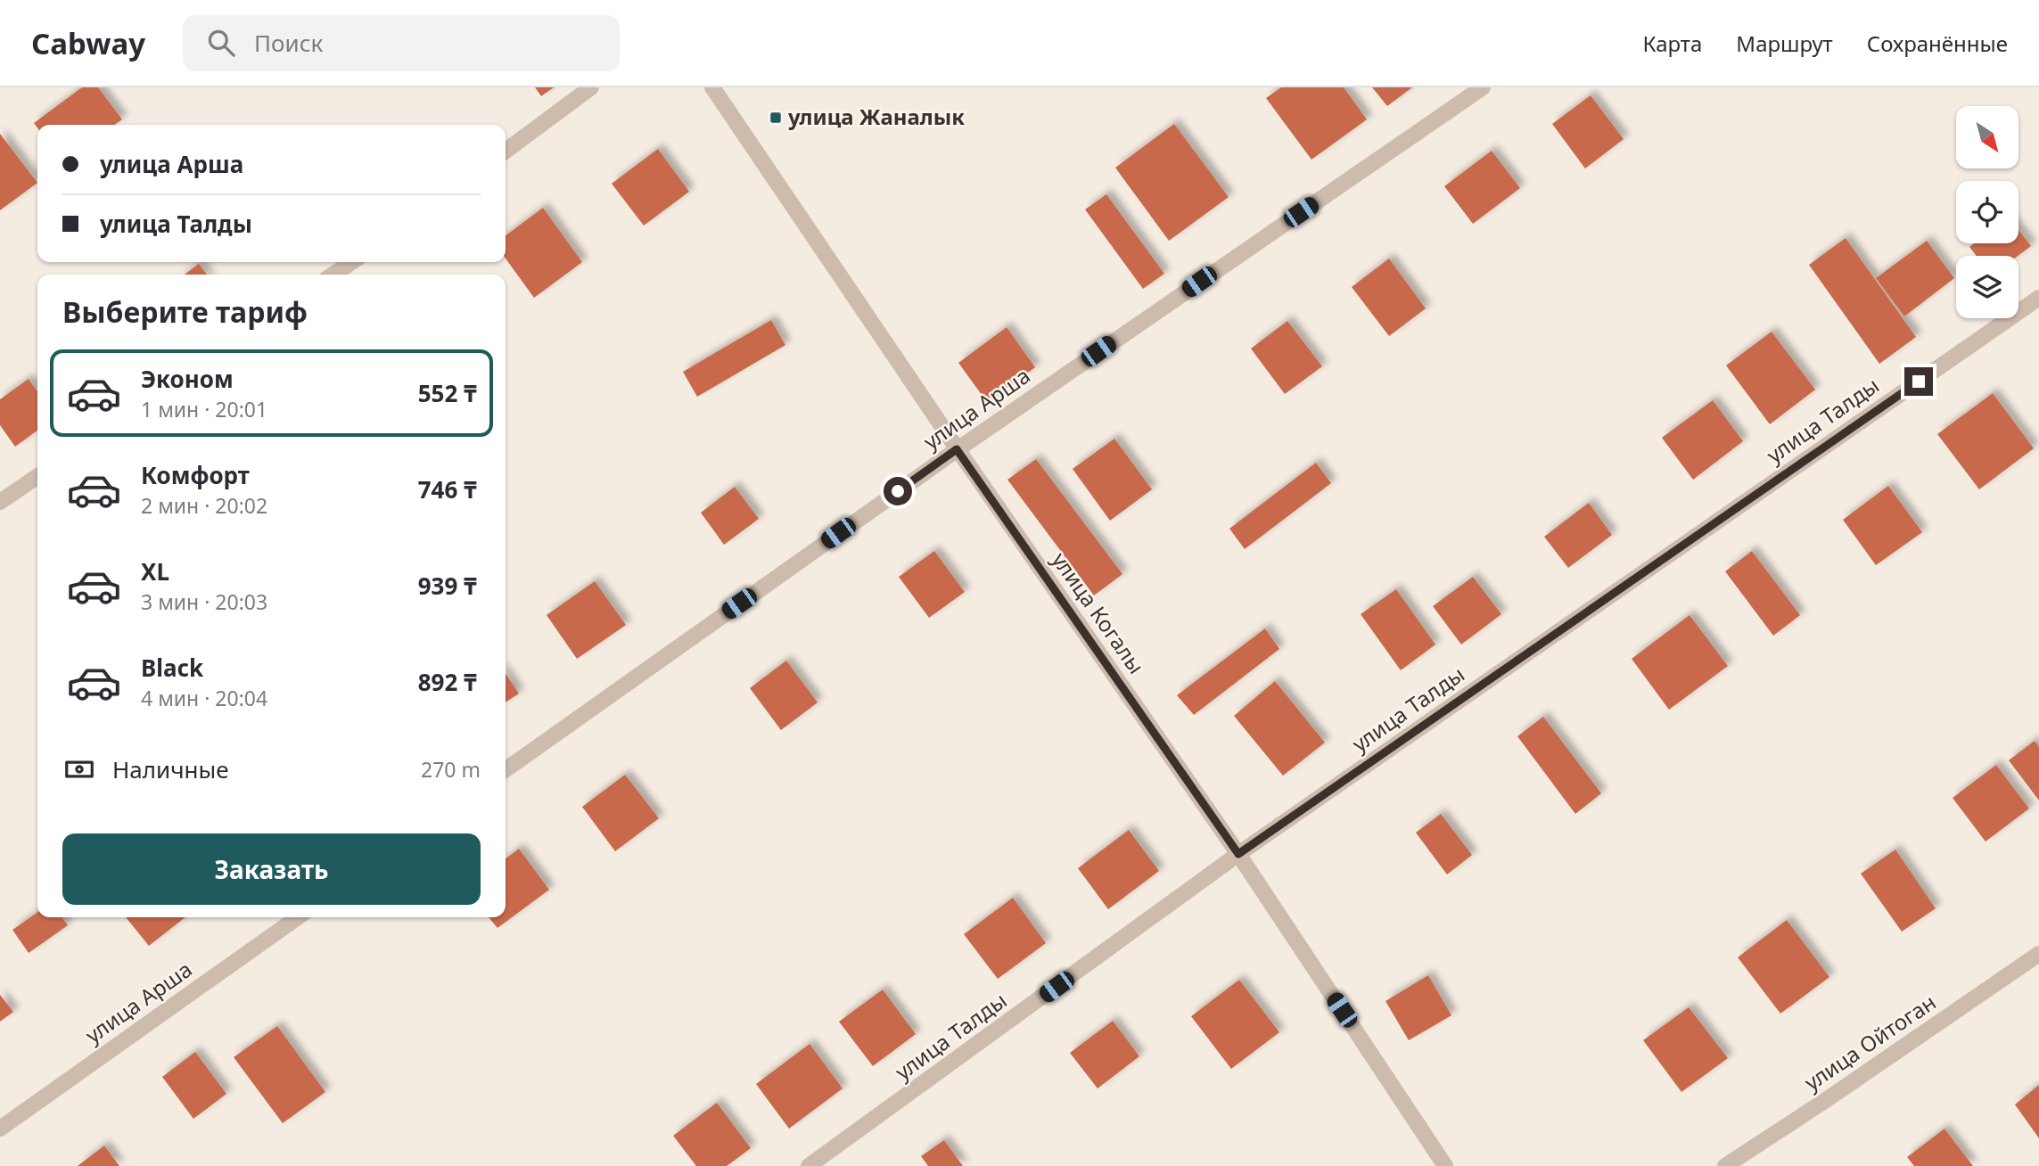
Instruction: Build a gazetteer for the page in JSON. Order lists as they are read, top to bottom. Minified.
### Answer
{"streets":{"street":["улица Арша","улица Талды","улица Когалы","улица Ойтоган"]},"crossings":[["улица Арша","улица Когалы"],["улица Талды","улица Когалы"]],"places":{"transit":["улица Жаналык"]},"north":"bottom right","page":{"header":"Cabway","search":"Поиск","nav":["Карта","Маршрут","Сохранённые"],"banner":["улица Арша","улица Талды"],"heading":"Выберите тариф","list":[{"name":"Эконом","note":"1 мин · 20:01","value":"552 ₸"},{"name":"Комфорт","note":"2 мин · 20:02","value":"746 ₸"},{"name":"XL","note":"3 мин · 20:03","value":"939 ₸"},{"name":"Black","note":"4 мин · 20:04","value":"892 ₸"}],"pay":["Наличные","270 m"],"buttons":"Заказать"}}
